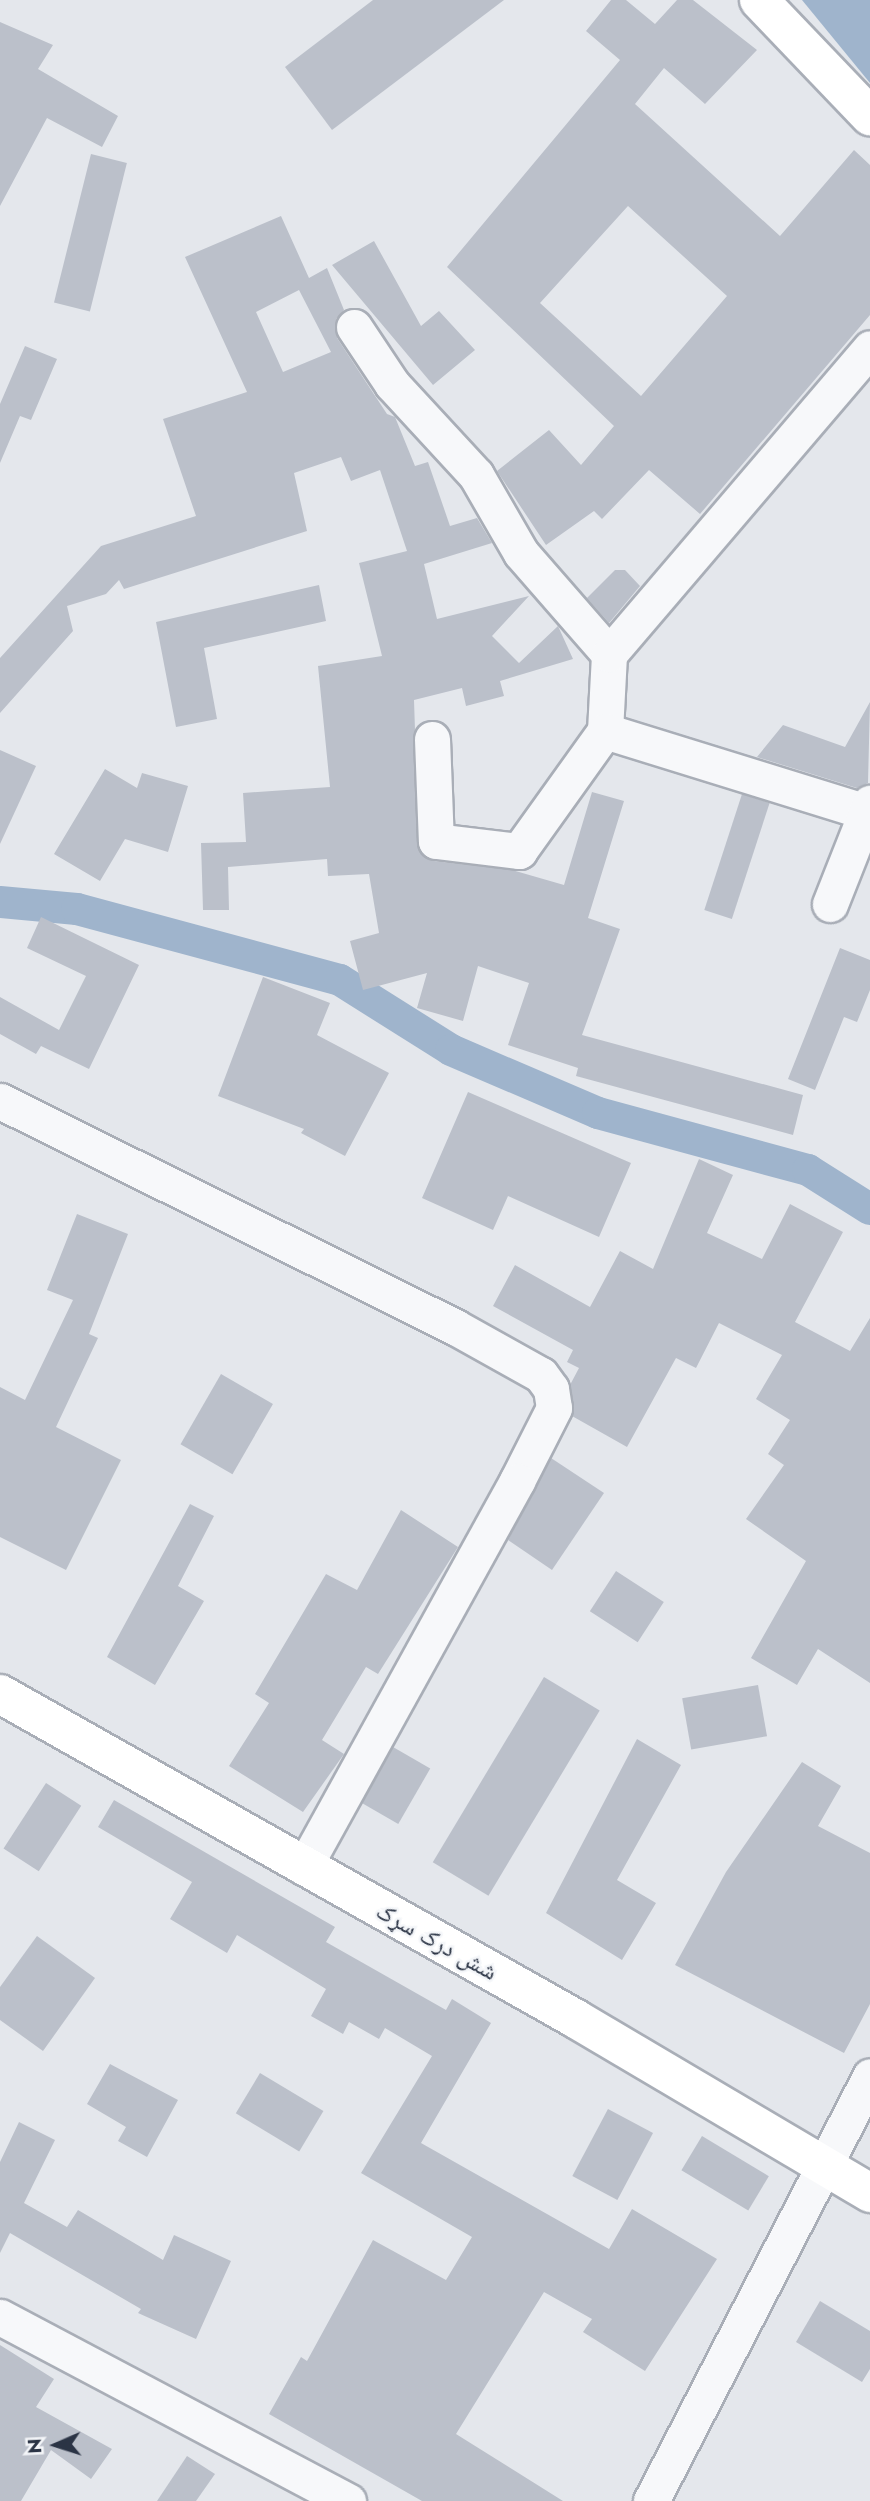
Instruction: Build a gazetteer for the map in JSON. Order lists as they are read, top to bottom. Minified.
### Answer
{"streets":{"main road":["شش درک سړک"]},"north":"left"}
